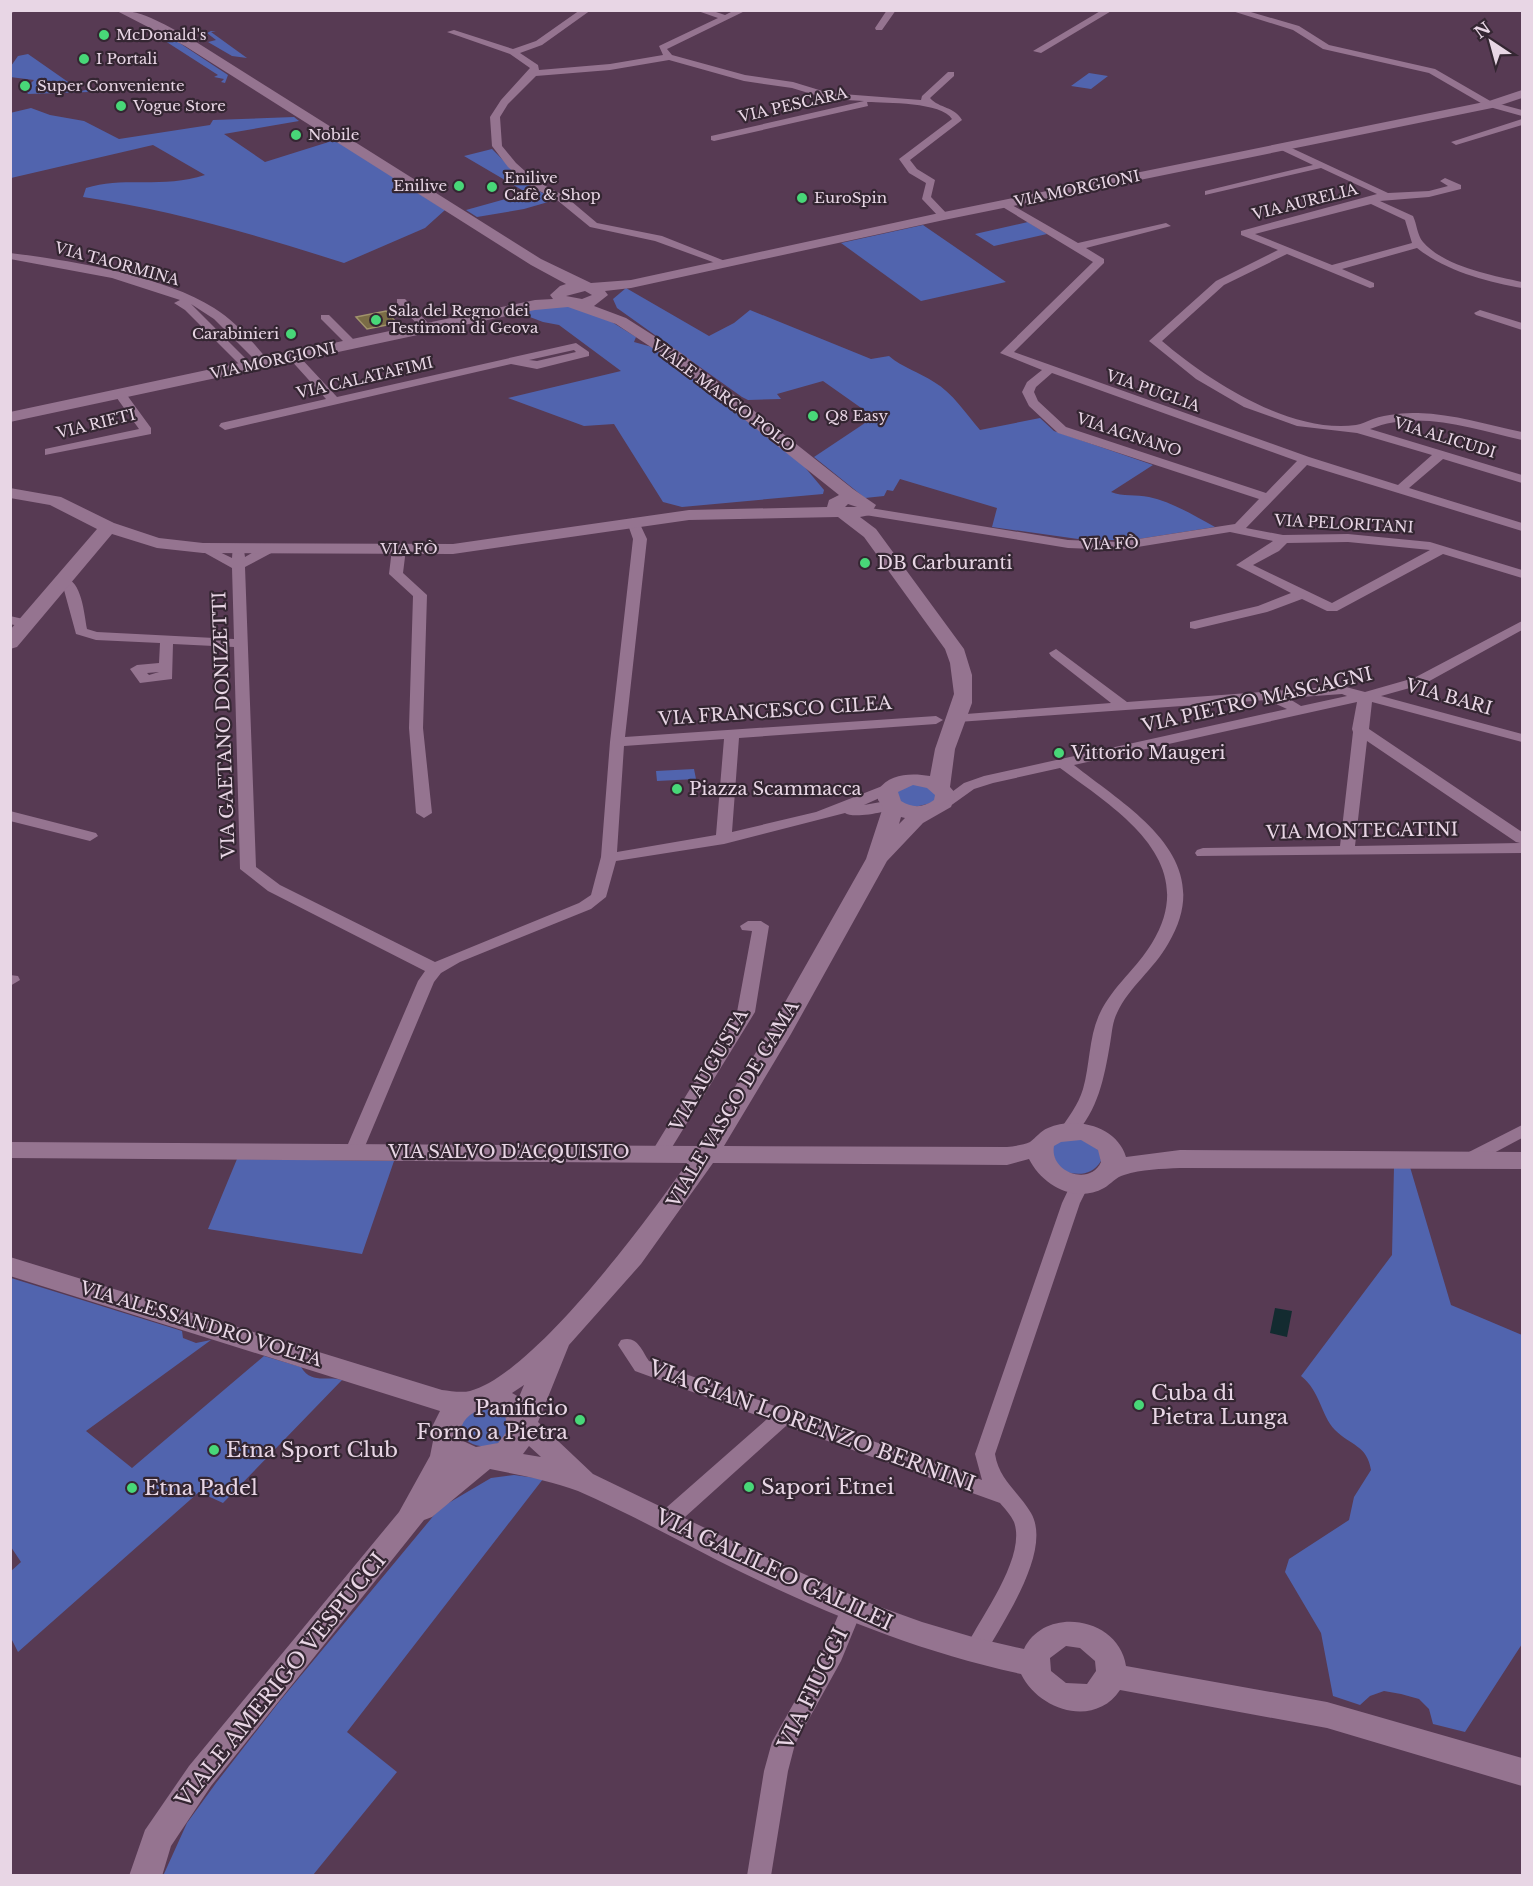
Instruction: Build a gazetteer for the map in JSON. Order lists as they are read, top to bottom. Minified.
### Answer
{"streets":{"main road":["VIA MORGIONI","VIALE MARCO POLO","VIA FÒ","VIALE VASCO DE GAMA","VIA SALVO D'ACQUISTO","VIA ALESSANDRO VOLTA","VIA GALILEO GALILEI","VIALE AMERIGO VESPUCCI"],"street":["VIA PESCARA","VIA AURELIA","VIA TAORMINA","VIA CALATAFIMI","VIA PUGLIA","VIA RIETI","VIA AGNANO","VIA ALICUDI","VIA PELORITANI","VIA BARI","VIA PIETRO MASCAGNI","VIA FRANCESCO CILEA","VIA GAETANO DONIZETTI","VIA MONTECATINI","VIA AUGUSTA","VIA GIAN LORENZO BERNINI","VIA FIUGGI"]},"crossings":[["VIA MORGIONI","VIA TAORMINA"],["VIA MORGIONI","VIA PUGLIA"],["VIA MORGIONI","VIA RIETI"],["VIA PUGLIA","VIA AGNANO"],["VIALE MARCO POLO","VIA FÒ"],["VIA PELORITANI","VIA FÒ"],["VIA FÒ","VIA GAETANO DONIZETTI"],["VIA BARI","VIA PIETRO MASCAGNI"],["VIA AUGUSTA","VIA SALVO D'ACQUISTO"],["VIA GALILEO GALILEI","VIA FIUGGI"]],"places":["McDonald's","I Portali","Super Conveniente","Vogue Store","Nobile","Enilive","Enilive Cafè & Shop","EuroSpin","Sala del Regno dei Testimoni di Geova","Carabinieri","Q8 Easy","DB Carburanti","Vittorio Maugeri","Piazza Scammacca","Cuba di Pietra Lunga","Panificio Forno a Pietra","Etna Sport Club","Sapori Etnei","Etna Padel"],"north":"top left"}
